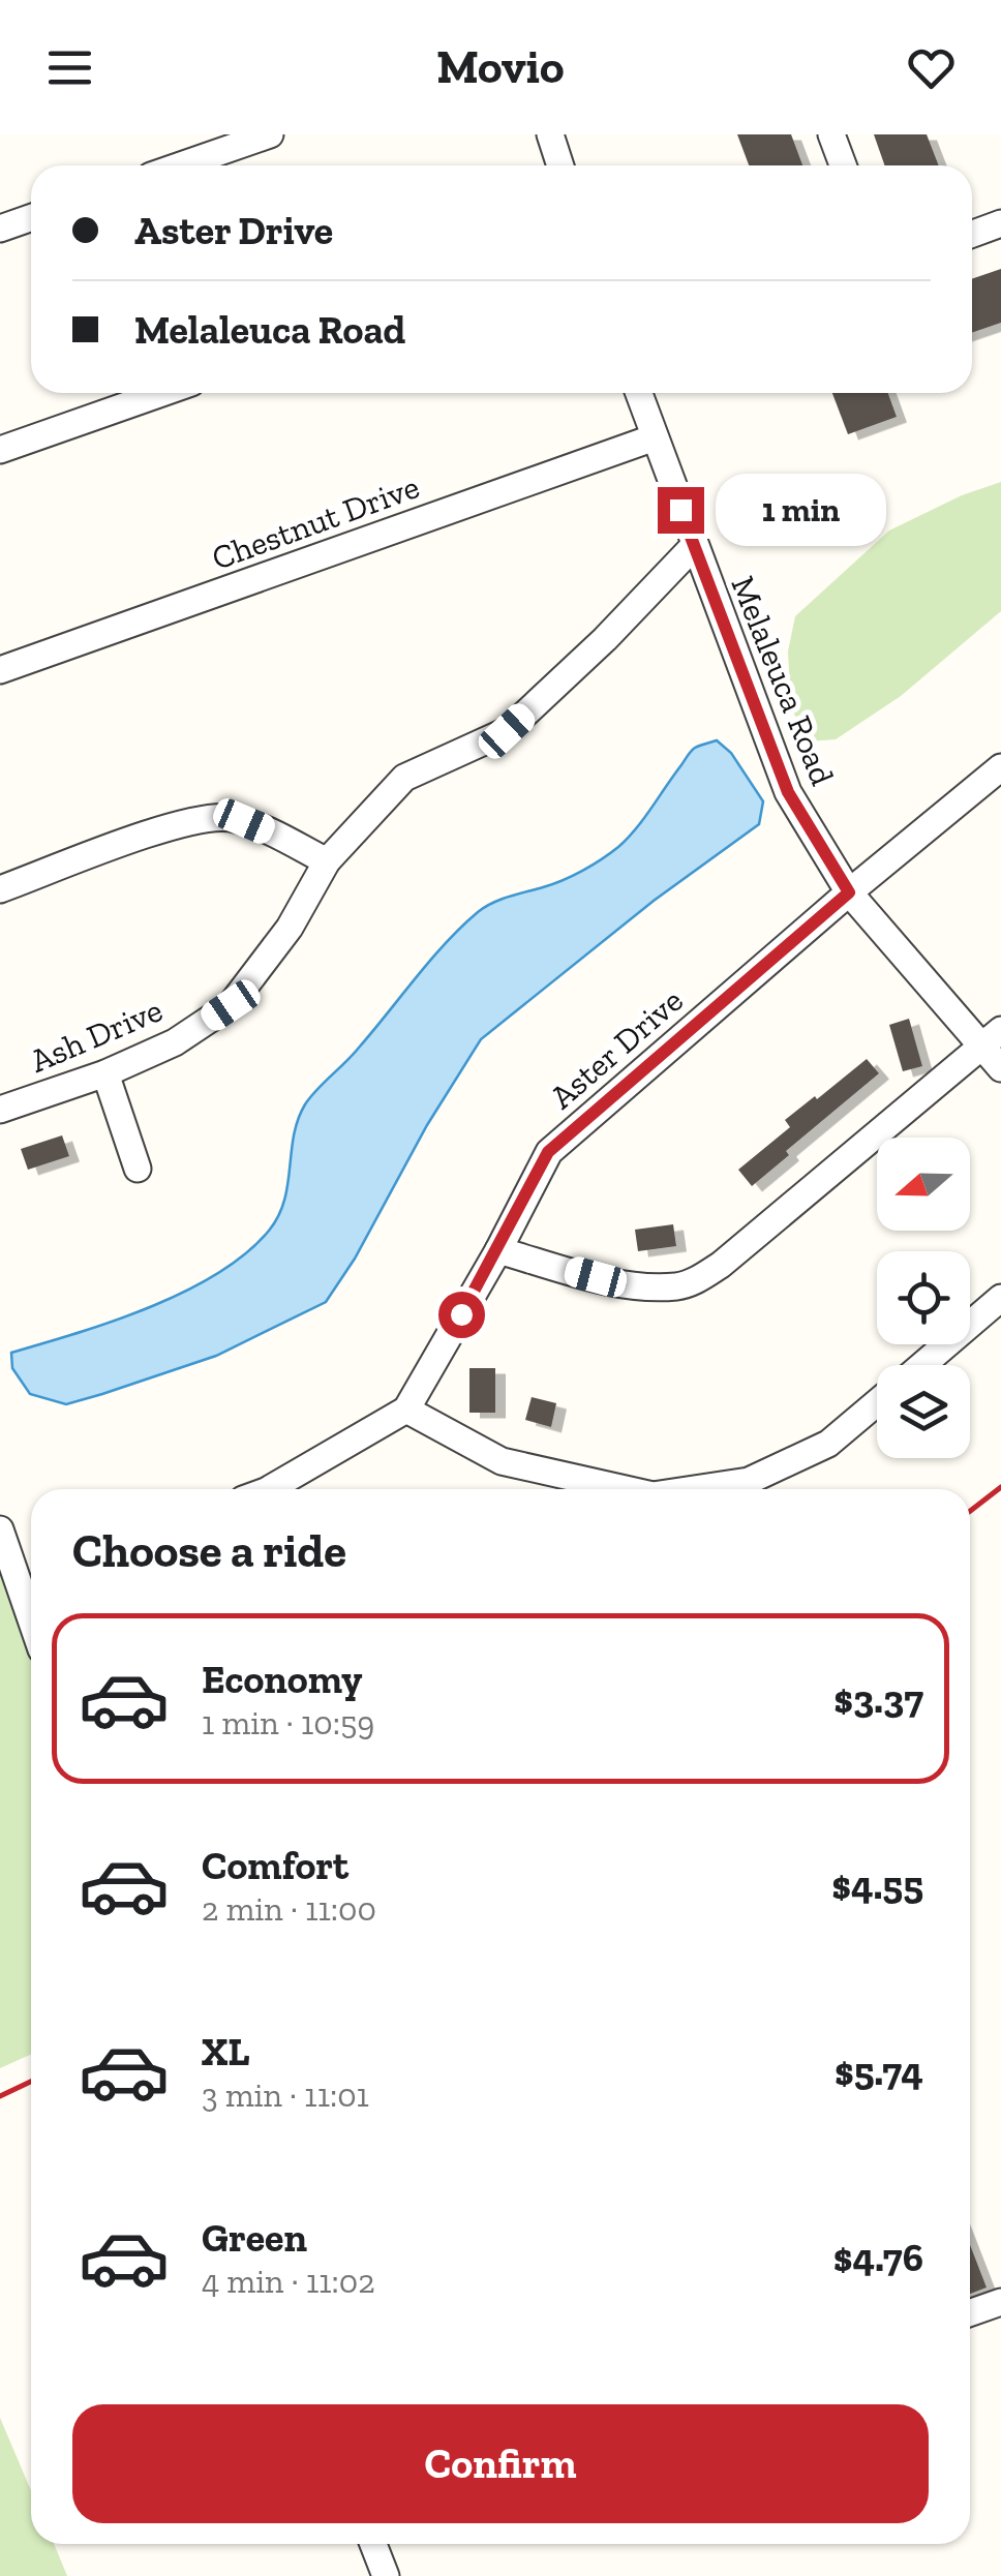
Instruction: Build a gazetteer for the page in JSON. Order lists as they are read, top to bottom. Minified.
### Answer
{"streets":{"street":["Chestnut Drive","Melaleuca Road","Ash Drive","Aster Drive"]},"crossings":[["Chestnut Drive","Melaleuca Road"],["Melaleuca Road","Ash Drive"],["Melaleuca Road","Aster Drive"]],"north":"left","page":{"header":"Movio","banner":["Aster Drive","Melaleuca Road"],"bubble":"1 min","heading":"Choose a ride","list":[{"name":"Economy","note":"1 min · 10:59","value":"$3.37"},{"name":"Comfort","note":"2 min · 11:00","value":"$4.55"},{"name":"XL","note":"3 min · 11:01","value":"$5.74"},{"name":"Green","note":"4 min · 11:02","value":"$4.76"}],"buttons":"Confirm"}}
